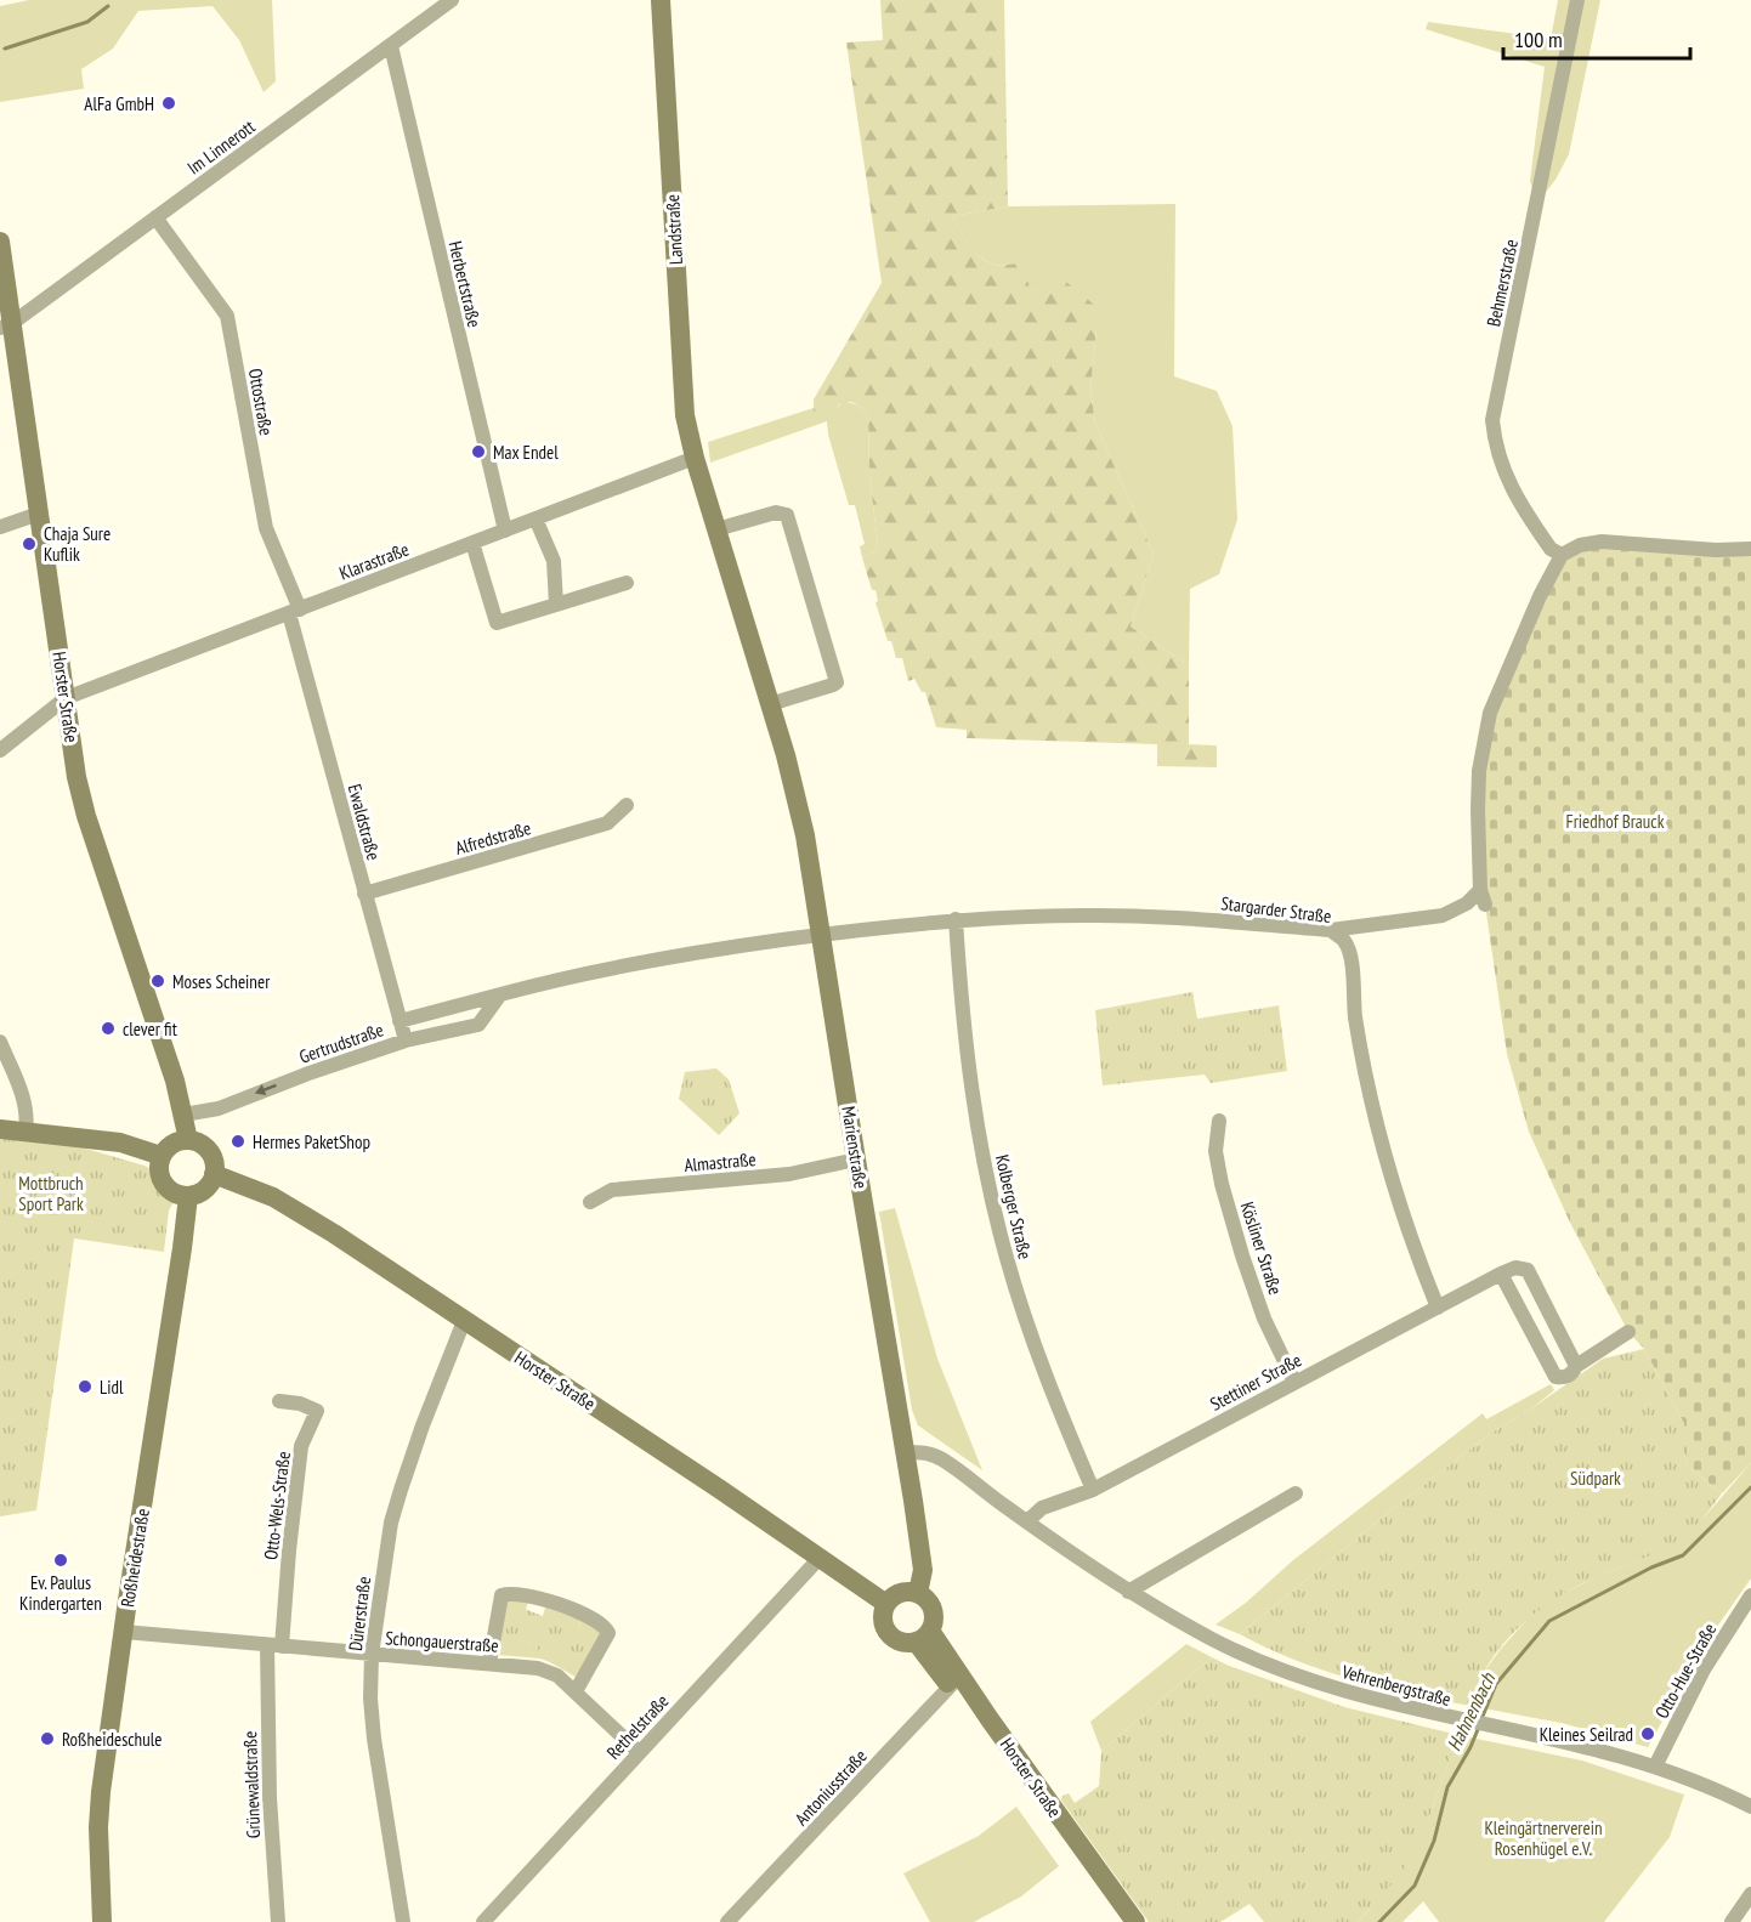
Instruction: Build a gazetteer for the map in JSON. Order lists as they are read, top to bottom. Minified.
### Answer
{"streets":{"main road":["Landstraße","Horster Straße","Marienstraße","Roßheidestraße"],"street":["Im Linnerott","Behmerstraße","Herbertstraße","Ottostraße","Klarastraße","Ewaldstraße","Alfredstraße","Stargarder Straße","Gertrudstraße","Almastraße","Kolberger Straße","Kösliner Straße","Stettiner Straße","Otto-Wels-Straße","Dürerstraße","Schongauerstraße","Otto-Hue-Straße","Vehrenbergstraße","Rethelstraße","Grünewaldstraße","Antoniusstraße"]},"crossings":[["Im Linnerott","Herbertstraße"],["Im Linnerott","Ottostraße"],["Im Linnerott","Horster Straße"],["Landstraße","Klarastraße"],["Landstraße","Marienstraße"],["Herbertstraße","Klarastraße"],["Ottostraße","Klarastraße"],["Ottostraße","Ewaldstraße"],["Klarastraße","Horster Straße"],["Klarastraße","Ewaldstraße"],["Klarastraße","Marienstraße"],["Horster Straße","Gertrudstraße"],["Horster Straße","Marienstraße"],["Horster Straße","Roßheidestraße"],["Horster Straße","Dürerstraße"],["Horster Straße","Rethelstraße"],["Horster Straße","Antoniusstraße"],["Ewaldstraße","Alfredstraße"],["Ewaldstraße","Gertrudstraße"],["Stargarder Straße","Gertrudstraße"],["Stargarder Straße","Marienstraße"],["Stargarder Straße","Kolberger Straße"],["Stargarder Straße","Stettiner Straße"],["Gertrudstraße","Marienstraße"],["Marienstraße","Almastraße"],["Marienstraße","Vehrenbergstraße"],["Kolberger Straße","Stettiner Straße"],["Kösliner Straße","Stettiner Straße"],["Stettiner Straße","Vehrenbergstraße"],["Otto-Wels-Straße","Schongauerstraße"],["Otto-Wels-Straße","Grünewaldstraße"],["Roßheidestraße","Schongauerstraße"],["Dürerstraße","Schongauerstraße"],["Schongauerstraße","Rethelstraße"],["Schongauerstraße","Grünewaldstraße"],["Otto-Hue-Straße","Vehrenbergstraße"]],"water":["Hahnenbach"],"parks":["Friedhof Brauck","Mottbruch Sport Park","Südpark","Kleingärtnerverein Rosenhügel e.V."],"places":["AlFa GmbH","Max Endel","Chaja Sure Kuflik","Moses Scheiner","clever fit","Hermes PaketShop","Lidl","Ev. Paulus Kindergarten","Kleines Seilrad","Roßheideschule"],"scale_bar":"100 m"}
